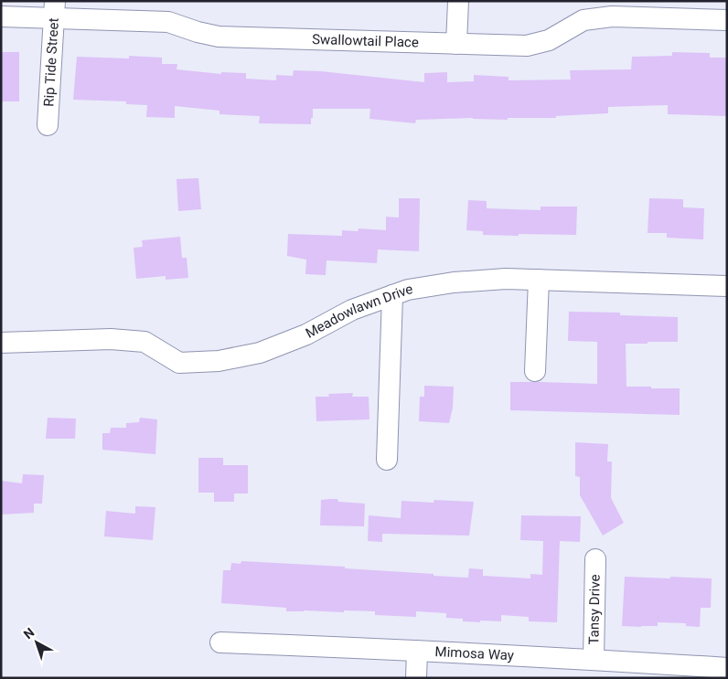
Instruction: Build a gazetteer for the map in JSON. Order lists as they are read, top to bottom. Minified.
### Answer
{"streets":{"street":["Swallowtail Place","Rip Tide Street","Meadowlawn Drive","Tansy Drive","Mimosa Way"]},"crossings":[["Swallowtail Place","Rip Tide Street"],["Tansy Drive","Mimosa Way"]],"north":"top left"}
